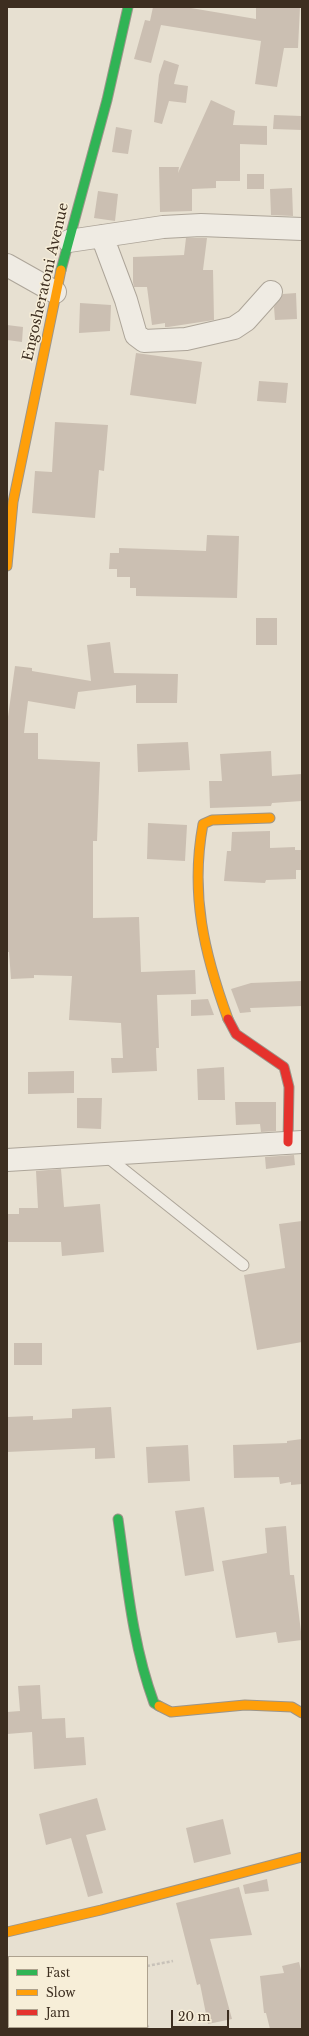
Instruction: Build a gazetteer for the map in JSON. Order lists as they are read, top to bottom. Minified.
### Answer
{"streets":{"street":["Engosheratoni Avenue"]},"legend":["Fast","Slow","Jam"],"scale_bar":"20 m"}
